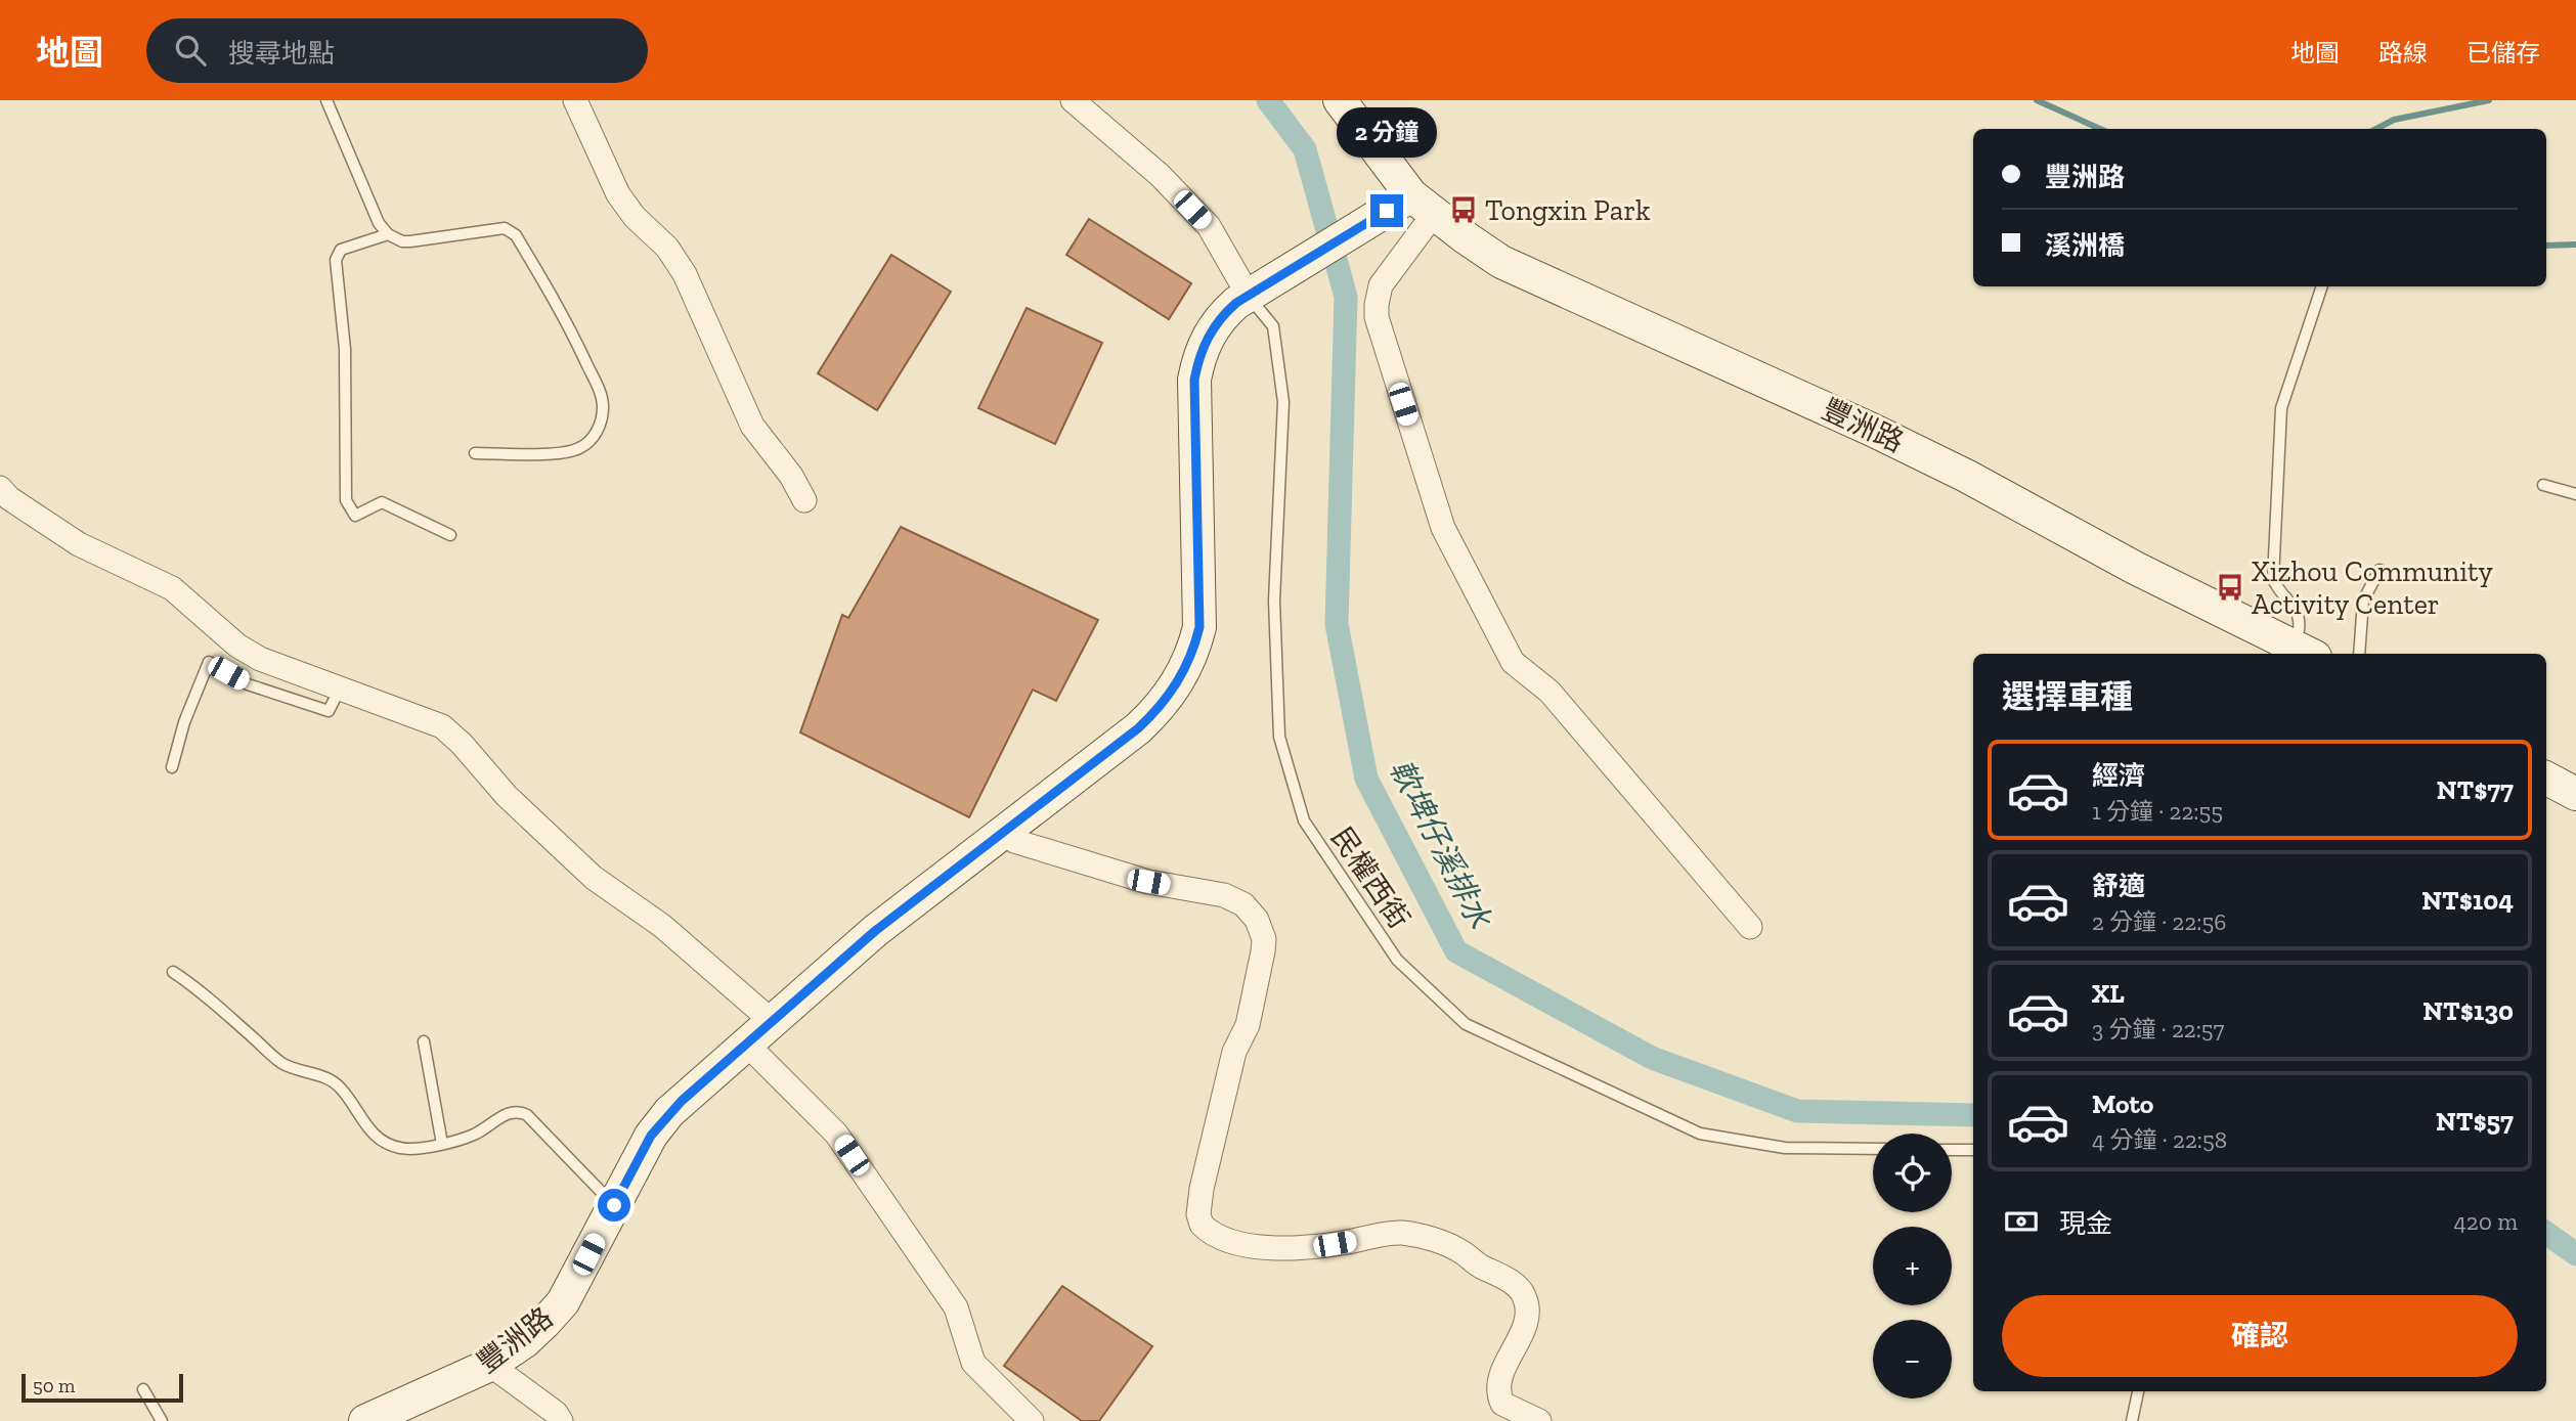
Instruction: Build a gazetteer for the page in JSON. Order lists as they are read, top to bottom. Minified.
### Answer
{"streets":{"street":["豐洲路"],"lane":["民權西街"]},"crossings":[["豐洲路","民權西街"]],"water":["軟埤仔溪排水"],"places":{"bus stop":["Tongxin Park","Xizhou Community Activity Center"]},"scale_bar":"50 m","page":{"header":"地圖","search":"搜尋地點","nav":["地圖","路線","已儲存"],"bubble":"2 分鐘","banner":["豐洲路","溪洲橋"],"heading":"選擇車種","list":[{"name":"經濟","note":"1 分鐘 · 22:55","value":"NT$77"},{"name":"舒適","note":"2 分鐘 · 22:56","value":"NT$104"},{"name":"XL","note":"3 分鐘 · 22:57","value":"NT$130"},{"name":"Moto","note":"4 分鐘 · 22:58","value":"NT$57"}],"map_buttons":["+","−"],"pay":["現金","420 m"],"buttons":"確認","scale":"50 m"}}
